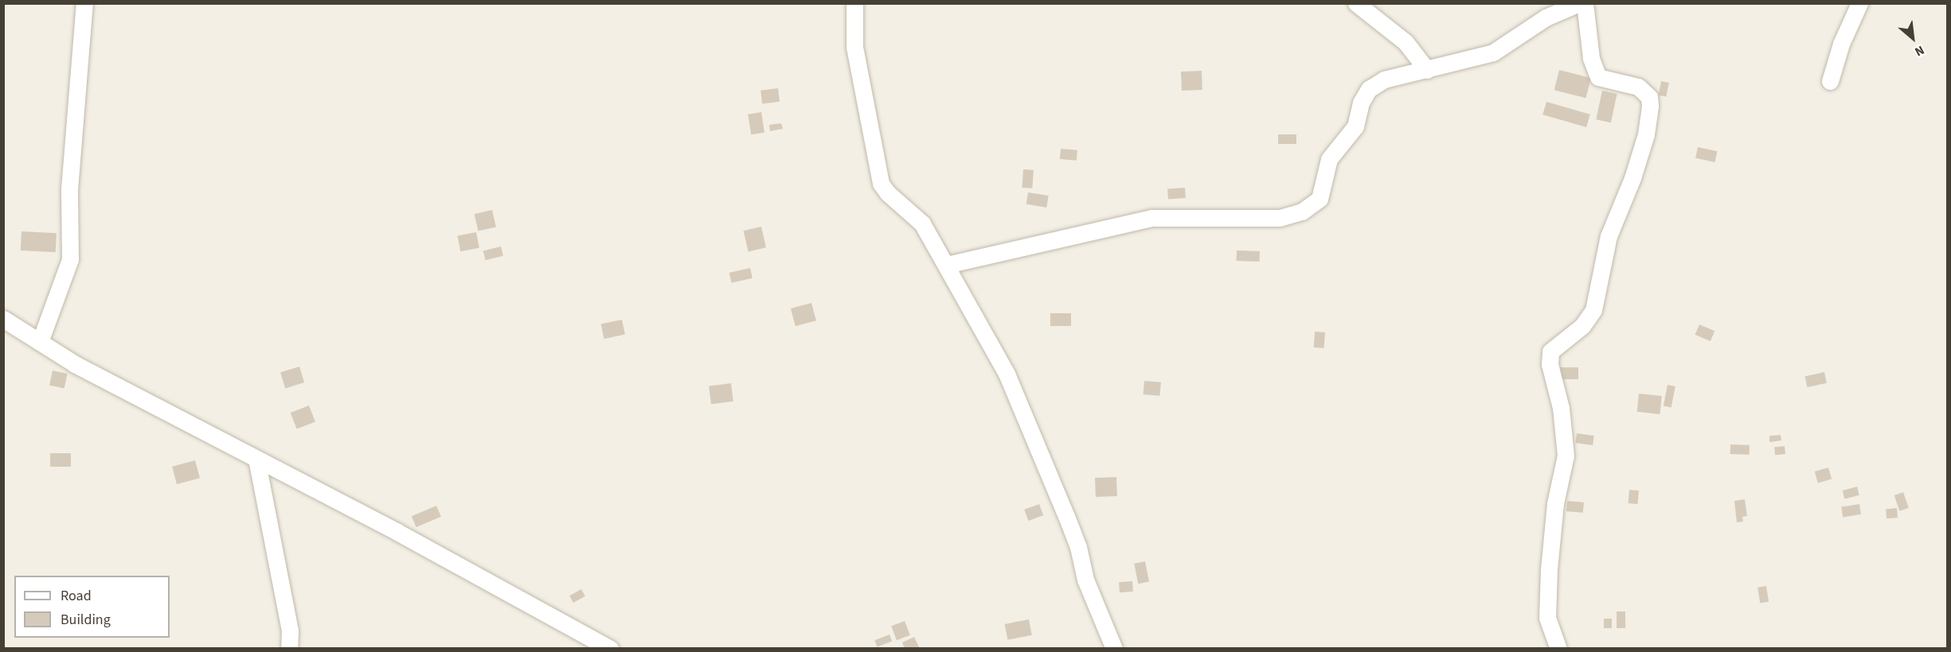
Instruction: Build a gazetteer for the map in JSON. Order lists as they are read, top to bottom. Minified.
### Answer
{"legend":["Road","Building"],"north":"bottom right"}
